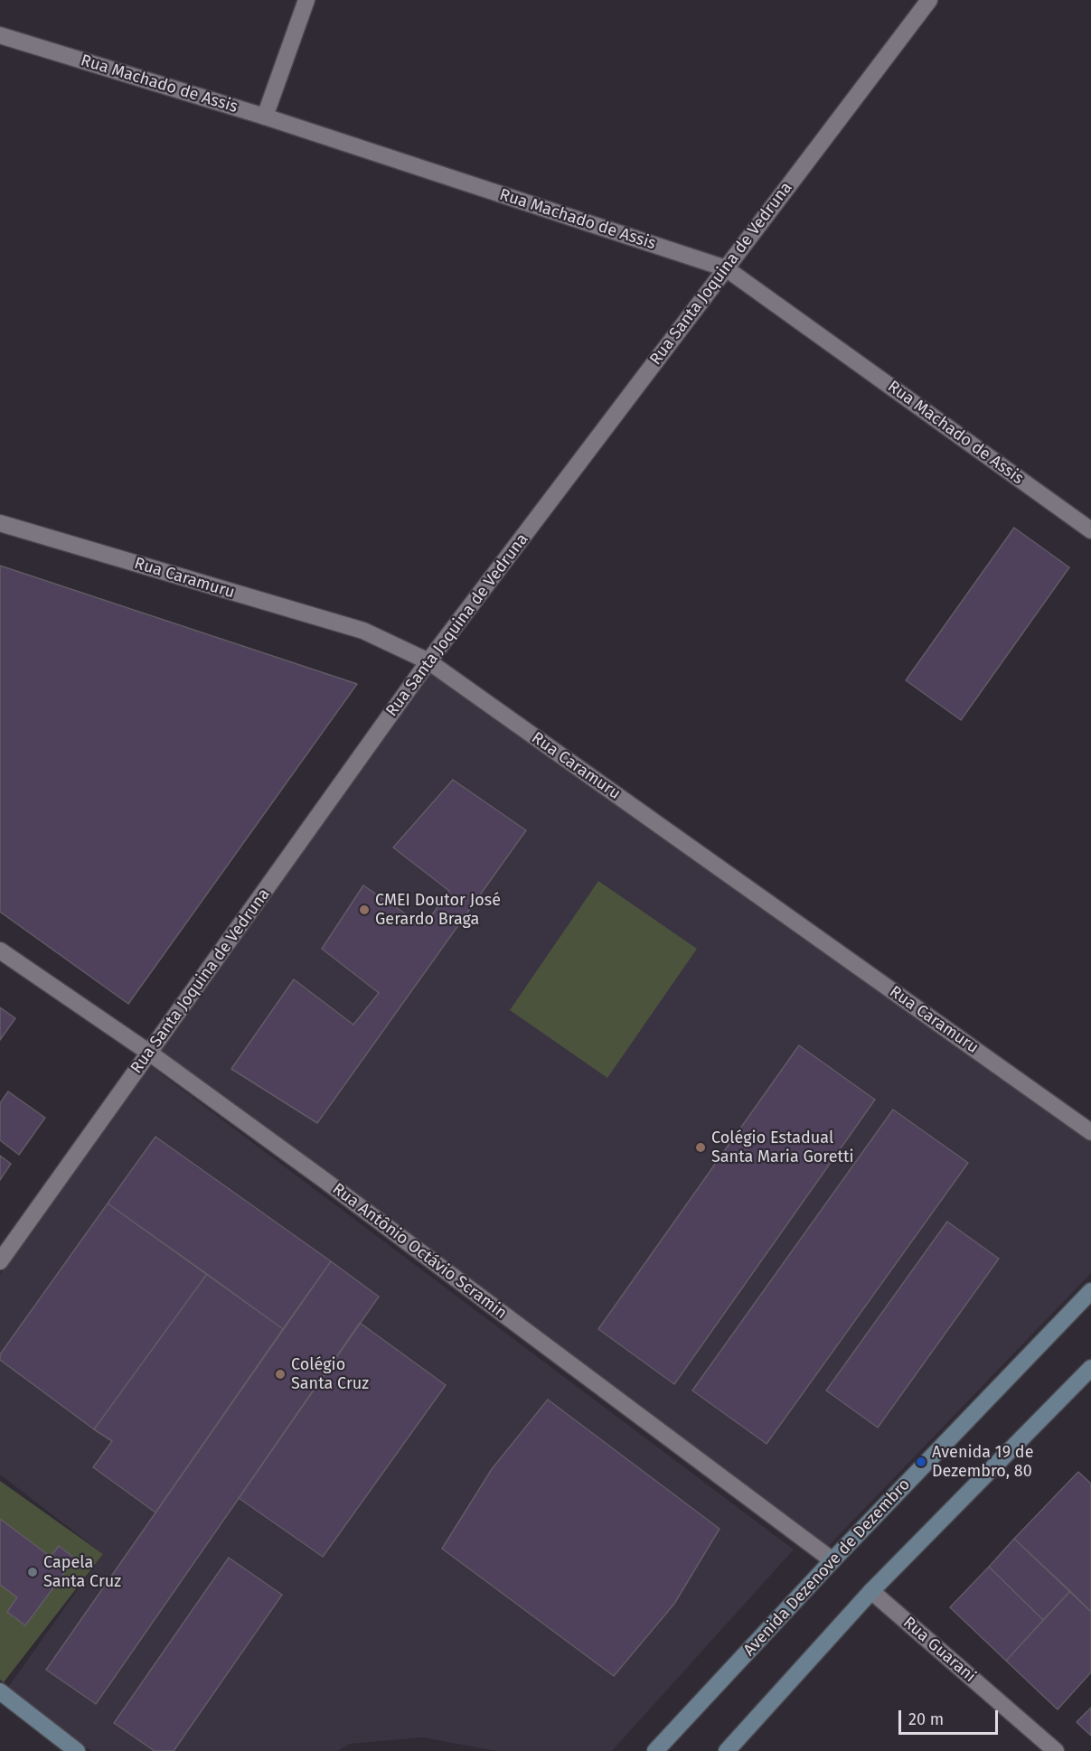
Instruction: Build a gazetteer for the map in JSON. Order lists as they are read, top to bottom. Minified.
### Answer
{"streets":{"main road":["Avenida Dezenove de Dezembro"],"street":["Rua Machado de Assis","Rua Santa Joquina de Vedruna","Rua Caramuru","Rua Antônio Octávio Scramin","Rua Guarani"]},"crossings":[["Rua Machado de Assis","Rua Santa Joquina de Vedruna"],["Rua Santa Joquina de Vedruna","Rua Caramuru"],["Rua Santa Joquina de Vedruna","Rua Antônio Octávio Scramin"],["Rua Antônio Octávio Scramin","Avenida Dezenove de Dezembro"]],"places":["CMEI Doutor José Gerardo Braga","Colégio Estadual Santa Maria Goretti","Colégio Santa Cruz","Avenida 19 de Dezembro, 80","Capela Santa Cruz"],"scale_bar":"20 m"}
